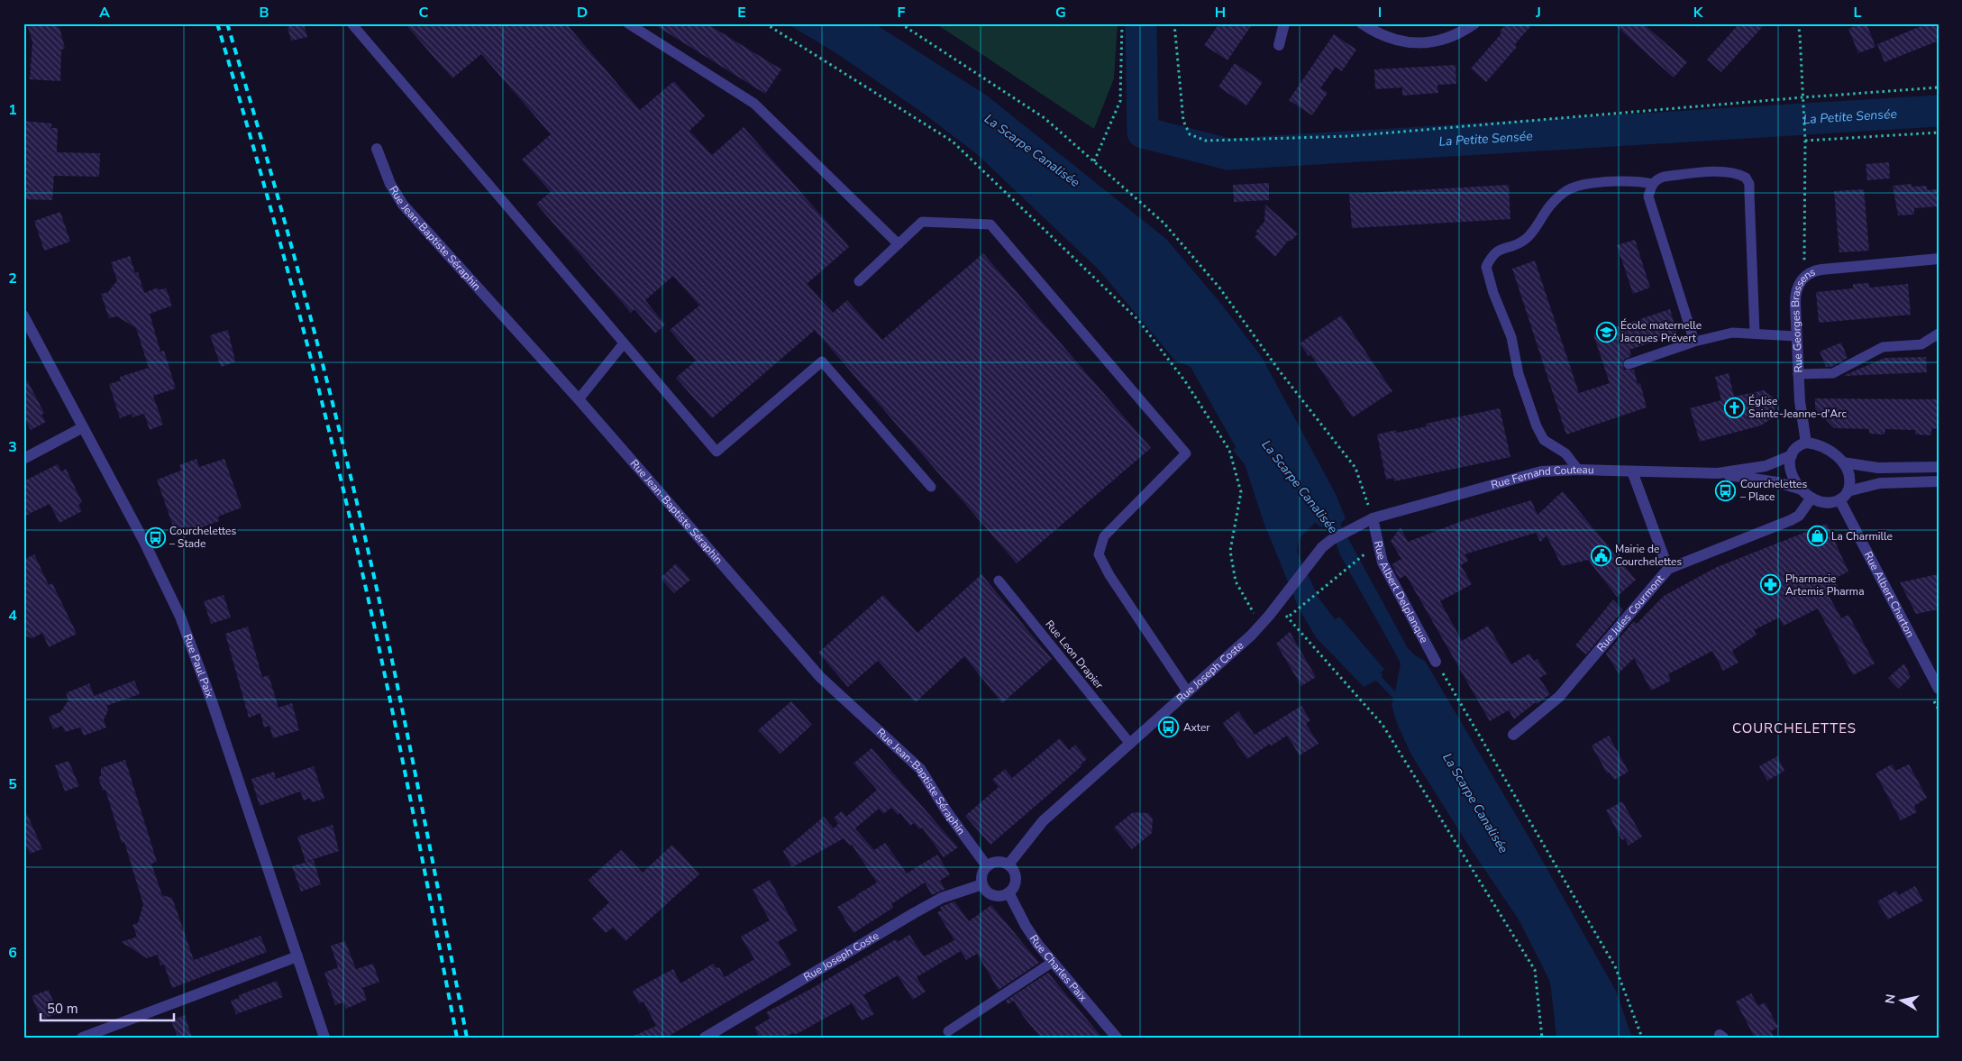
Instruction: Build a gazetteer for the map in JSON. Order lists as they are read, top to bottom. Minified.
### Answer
{"streets":{"street":["Rue Jean-Baptiste Séraphin","Rue Georges Brassens","Rue Fernand Couteau","Rue Albert Delplanque","Rue Albert Charton","Rue Jules Courmont","Rue Paul Paix","Rue Joseph Coste","Rue Charles Paix"],"lane":["Rue Leon Drapier"]},"crossings":[["Rue Jean-Baptiste Séraphin","Rue Joseph Coste"],["Rue Jean-Baptiste Séraphin","Rue Charles Paix"],["Rue Georges Brassens","Rue Fernand Couteau"],["Rue Georges Brassens","Rue Albert Charton"],["Rue Georges Brassens","Rue Jules Courmont"],["Rue Fernand Couteau","Rue Albert Delplanque"],["Rue Fernand Couteau","Rue Albert Charton"],["Rue Fernand Couteau","Rue Jules Courmont"],["Rue Fernand Couteau","Rue Joseph Coste"],["Rue Albert Delplanque","Rue Joseph Coste"],["Rue Albert Charton","Rue Jules Courmont"],["Rue Leon Drapier","Rue Joseph Coste"],["Rue Joseph Coste","Rue Charles Paix"]],"districts":["COURCHELETTES"],"water":["La Petite Sensée","La Scarpe Canalisée"],"places":{"school or university":["École maternelle Jacques Prévert"],"church":["Église Sainte-Jeanne-d'Arc"],"bus stop":["Courchelettes – Place","Courchelettes – Stade","Axter"],"shop":["La Charmille"],"public building":["Mairie de Courchelettes"],"pharmacy":["Pharmacie Artemis Pharma"]},"scale_bar":"50 m","north":"left","grid":{"columns":["A","B","C","D","E","F","G","H","I","J","K","L"],"rows":["1","2","3","4","5","6"]}}
